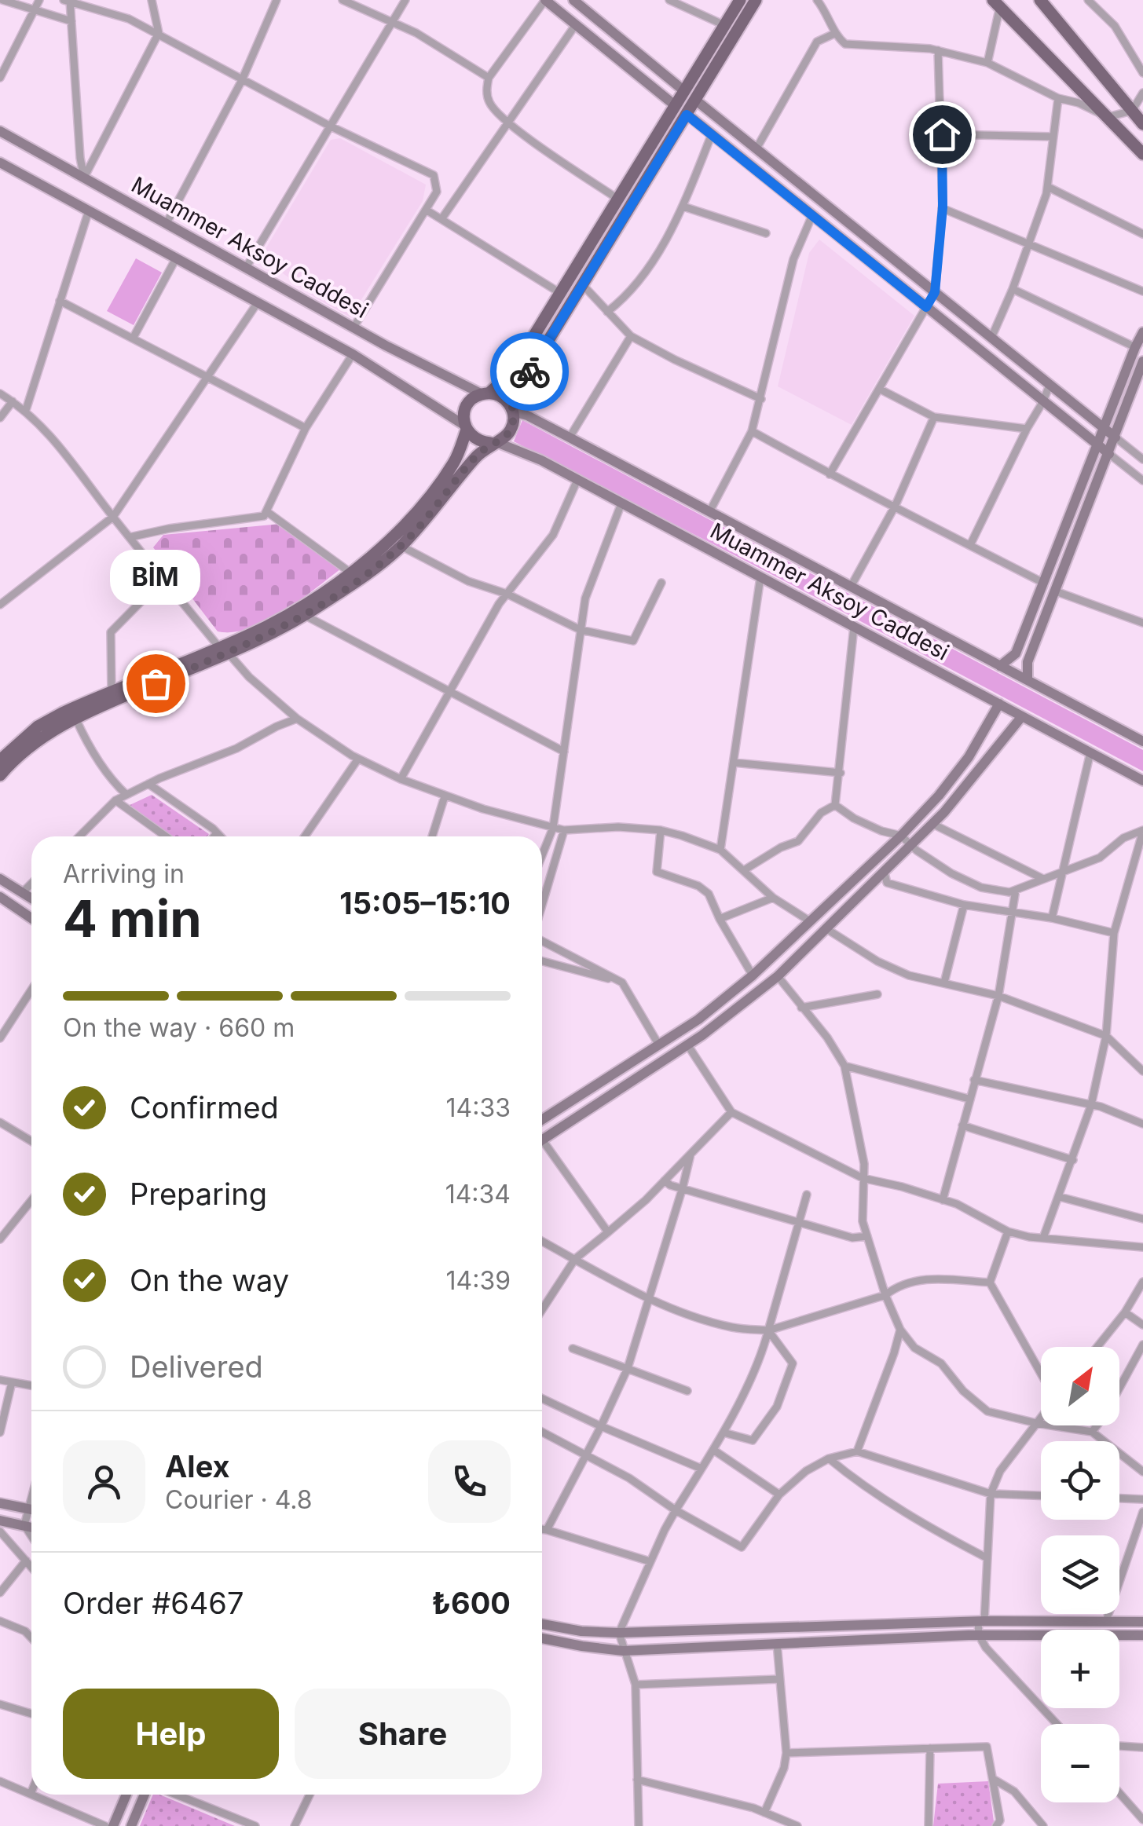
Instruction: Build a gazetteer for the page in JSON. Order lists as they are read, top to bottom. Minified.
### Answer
{"streets":{"main road":["Muammer Aksoy Caddesi"]},"places":["BİM"],"north":"top right","page":{"bubble":"BİM","heading":["4 min","Arriving in","15:05–15:10"],"panel":["Alex","Courier · 4.8","Order #6467","₺600"],"bar":"On the way · 660 m","list":[["Confirmed","14:33"],["Preparing","14:34"],["On the way","14:39"],"Delivered"],"map_buttons":["+","−"],"buttons":["Help","Share"]}}
